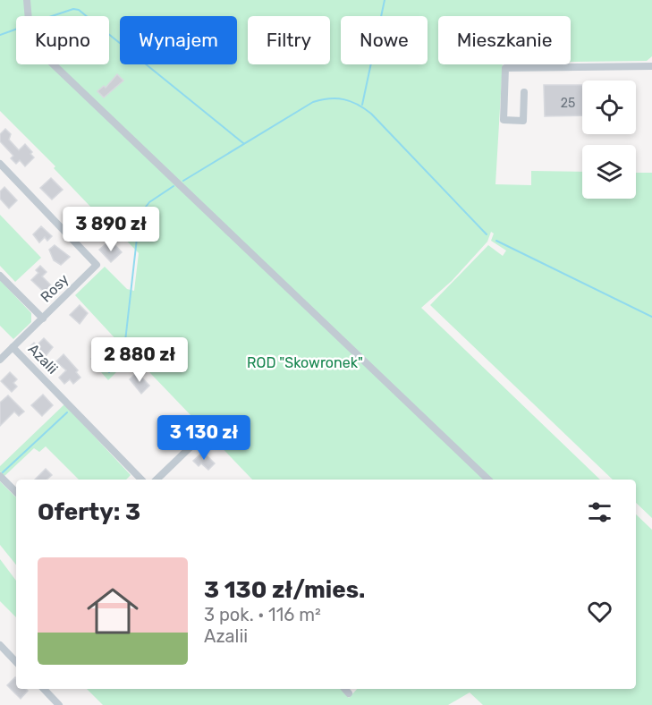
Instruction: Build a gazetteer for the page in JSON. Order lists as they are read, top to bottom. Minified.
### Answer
{"streets":{"street":["Rosy","Azalii"]},"crossings":[["Rosy","Azalii"]],"parks":["ROD \"Skowronek\""],"house_numbers":["25"],"page":{"chip":["Kupno","Wynajem","Filtry","Nowe","Mieszkanie"],"price":["3 890 zł","2 880 zł","3 130 zł"],"heading":"Oferty: 3","list":[{"name":"3 130 zł/mies.","note":"3 pok. · 116 m² · Azalii"}]}}
